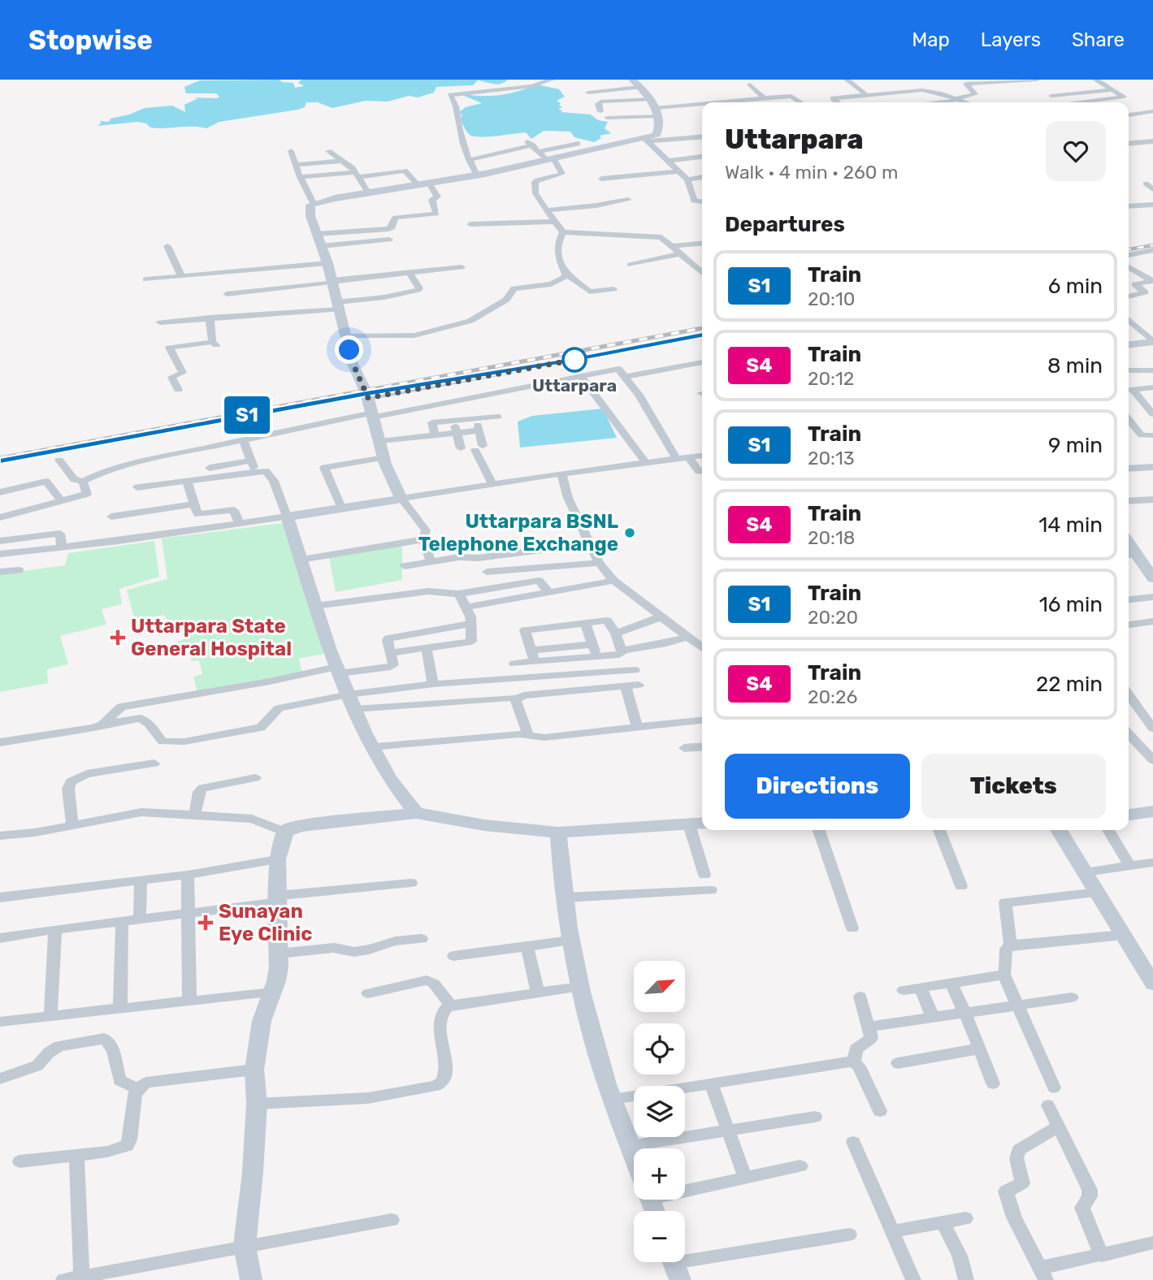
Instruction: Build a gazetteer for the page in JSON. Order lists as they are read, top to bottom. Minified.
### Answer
{"places":{"other":["Uttarpara","Uttarpara BSNL Telephone Exchange"],"health":["Uttarpara State General Hospital","Sunayan Eye Clinic"]},"north":"top right","page":{"header":"Stopwise","nav":["Map","Layers","Share"],"on_map":"S1","heading":[["Uttarpara","Walk · 4 min · 260 m"],"Departures"],"list":[{"mark":"S1","name":"Train","note":"20:10","value":"6 min"},{"mark":"S4","name":"Train","note":"20:12","value":"8 min"},{"mark":"S1","name":"Train","note":"20:13","value":"9 min"},{"mark":"S4","name":"Train","note":"20:18","value":"14 min"},{"mark":"S1","name":"Train","note":"20:20","value":"16 min"},{"mark":"S4","name":"Train","note":"20:26","value":"22 min"}],"buttons":["Directions","Tickets"],"map_buttons":["+","−"]}}
